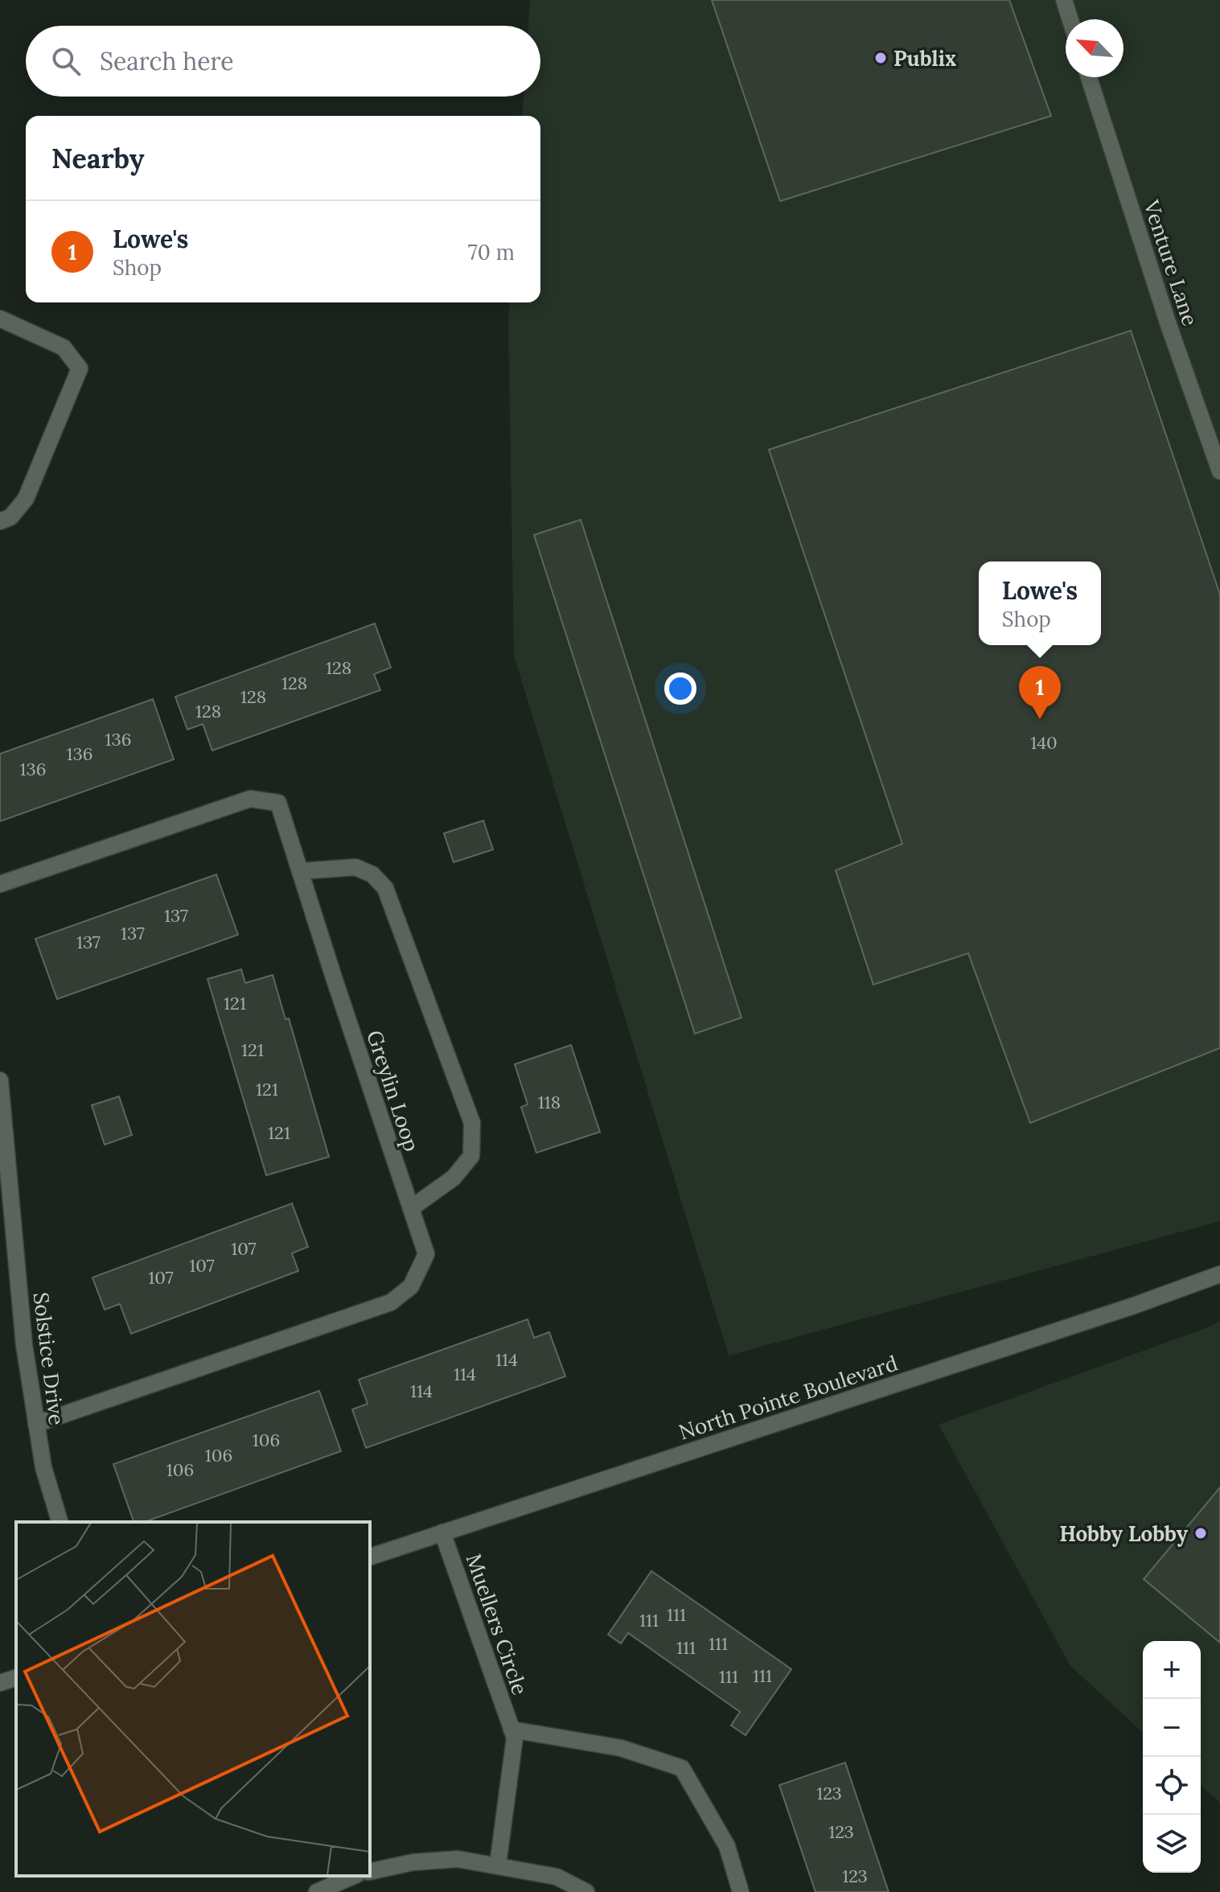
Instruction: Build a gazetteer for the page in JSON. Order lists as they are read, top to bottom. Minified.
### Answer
{"streets":{"street":["Venture Lane","Greylin Loop","Solstice Drive","North Pointe Boulevard","Muellers Circle"]},"crossings":[["Greylin Loop","Solstice Drive"],["North Pointe Boulevard","Muellers Circle"]],"places":["Publix","Hobby Lobby"],"house_numbers":["128","128","128","128","136","140","136","136","137","137","137","121","121","121","118","121","107","107","107","114","114","114","106","106","106","111","111","111","111","111","111","123","123","123"],"north":"top left","page":{"search":"Search here","heading":"Nearby","list":[{"mark":"1","name":"Lowe's","note":"Shop","value":"70 m"}],"popup":["Lowe's","Shop"],"pins":"1","map_buttons":["+","−"]}}
